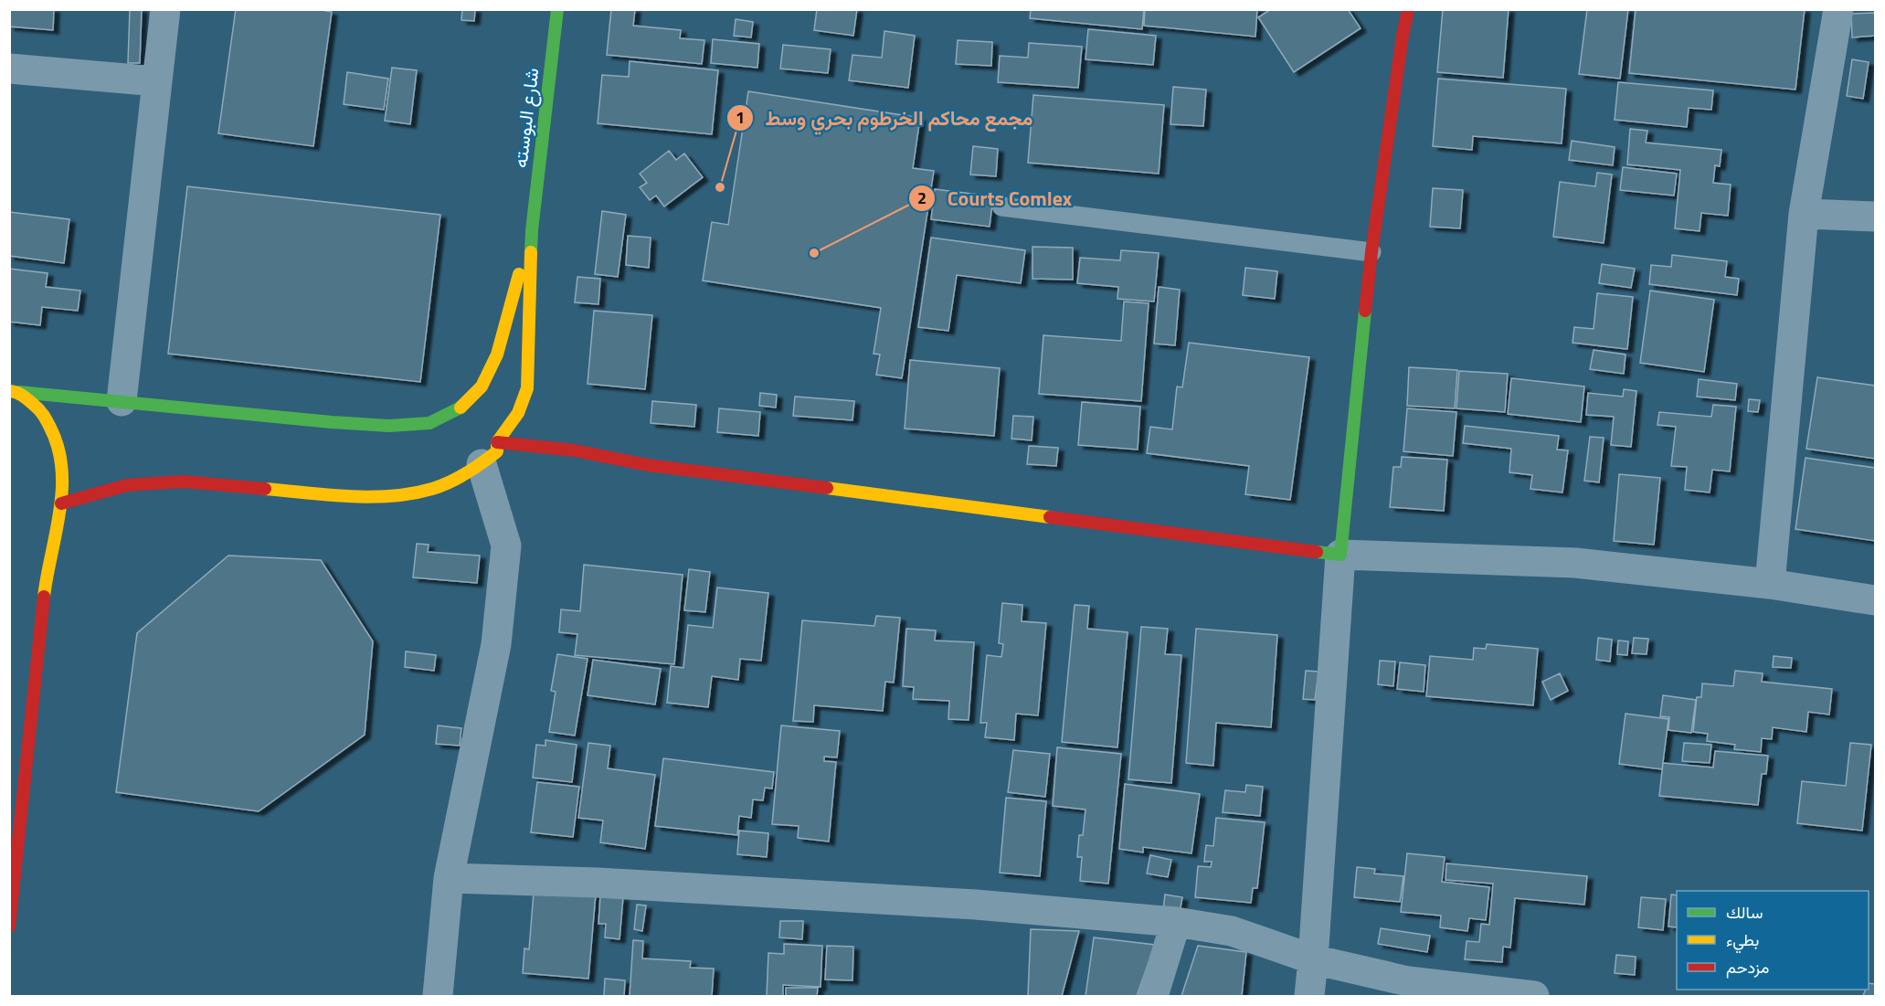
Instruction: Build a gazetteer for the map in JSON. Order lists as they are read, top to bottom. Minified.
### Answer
{"streets":{"main road":["شارع البوسته"]},"places":["مجمع محاكم الخرطوم بحري وسط","Courts Comlex"],"legend":["سالك","بطيء","مزدحم"]}
